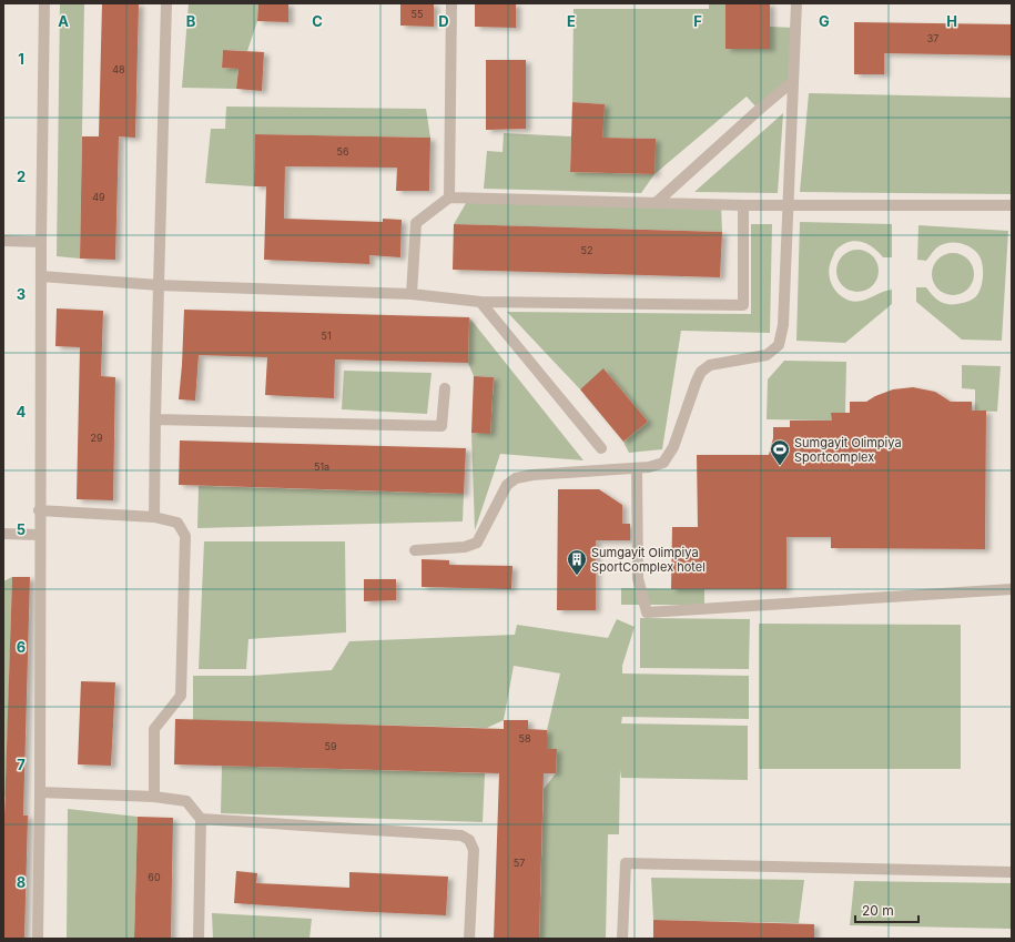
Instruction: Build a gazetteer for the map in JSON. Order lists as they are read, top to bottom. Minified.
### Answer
{"places":{"sports":["Sumgayit Olimpiya Sportcomplex"],"building":["Sumgayit Olimpiya SportComplex hotel"]},"house_numbers":["55","37","48","56","49","52","51","29","51a","58","59","57","60"],"scale_bar":"20 m","grid":{"columns":["A","B","C","D","E","F","G","H"],"rows":["1","2","3","4","5","6","7","8"]}}
